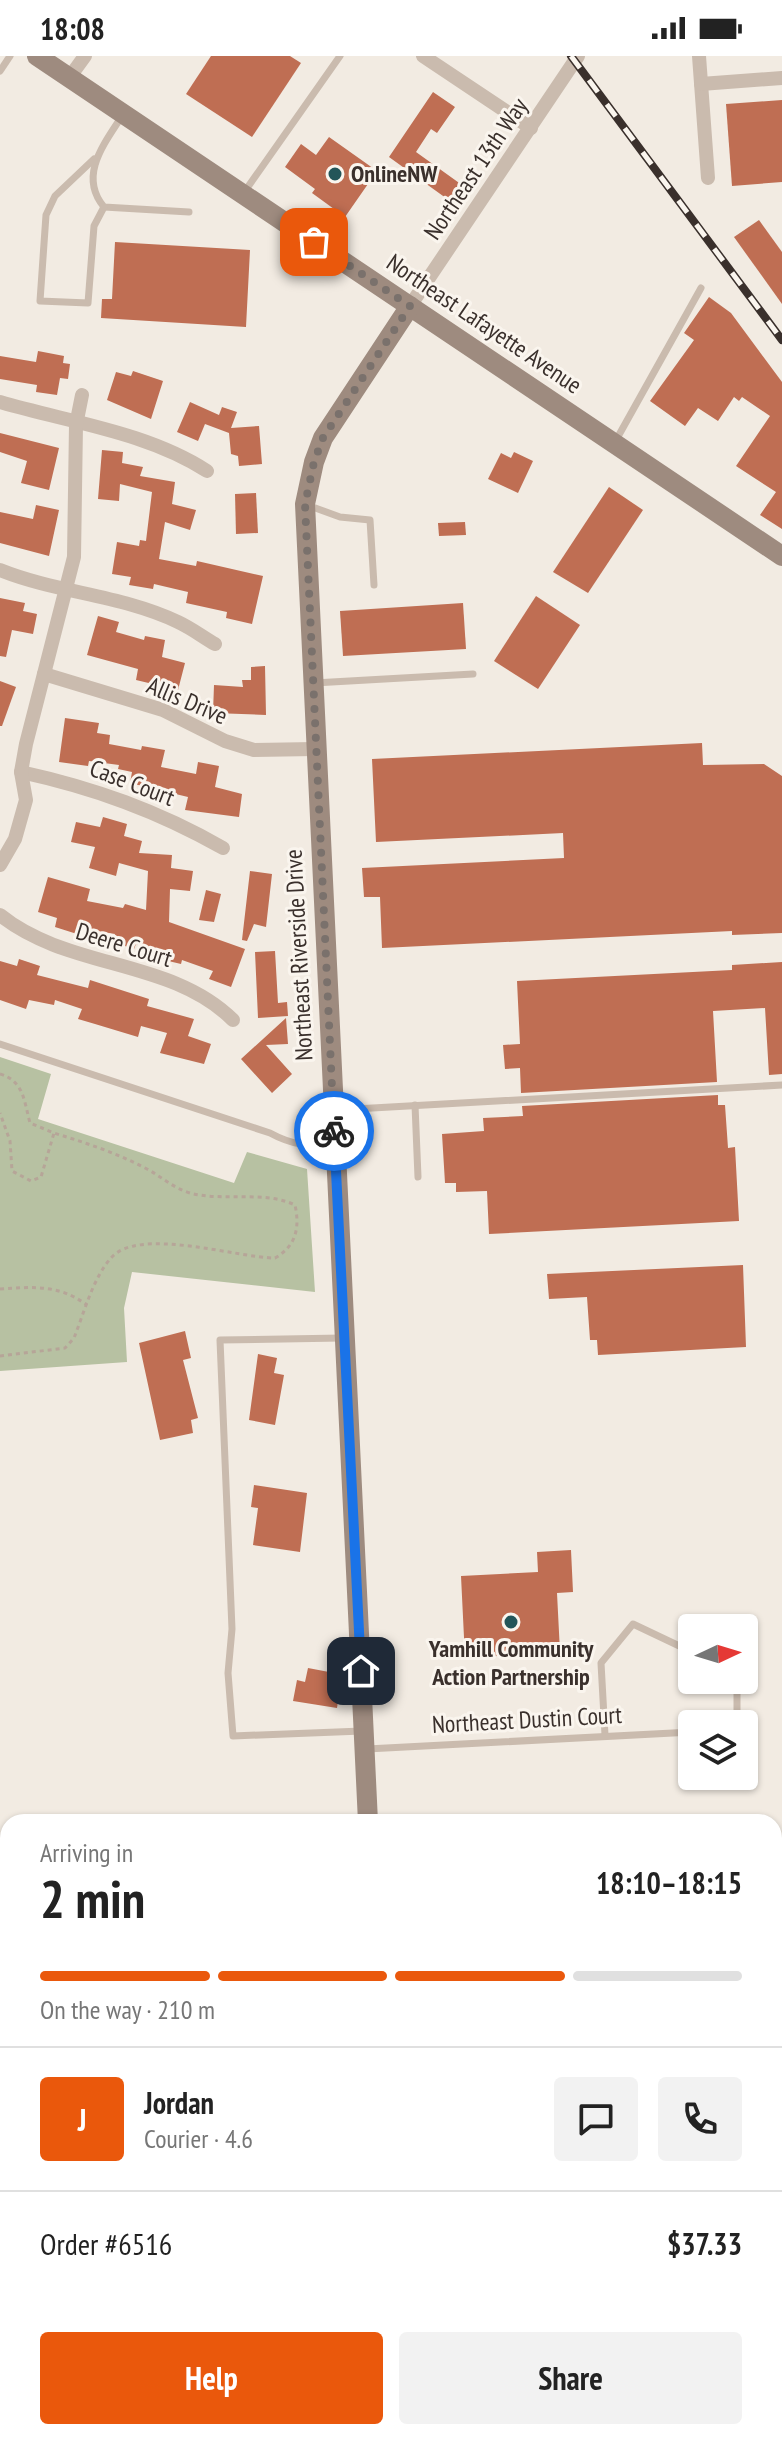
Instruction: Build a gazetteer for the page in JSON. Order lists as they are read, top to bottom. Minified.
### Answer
{"streets":{"street":["Northeast 13th Way","Northeast Lafayette Avenue","Allis Drive","Case Court","Deere Court","Northeast Riverside Drive"],"lane":["Northeast Dustin Court"]},"crossings":[["Northeast 13th Way","Northeast Lafayette Avenue"],["Northeast 13th Way","Northeast Riverside Drive"],["Northeast Lafayette Avenue","Northeast Riverside Drive"],["Allis Drive","Northeast Riverside Drive"],["Northeast Riverside Drive","Northeast Dustin Court"]],"places":["OnlineNW","Yamhill Community Action Partnership"],"north":"right","page":{"status":"18:08","heading":["2 min","Arriving in","18:10–18:15"],"panel":["Jordan","Courier · 4.6","Order #6516","$37.33"],"bar":"On the way · 210 m","round":"J","buttons":["Help","Share"]}}
